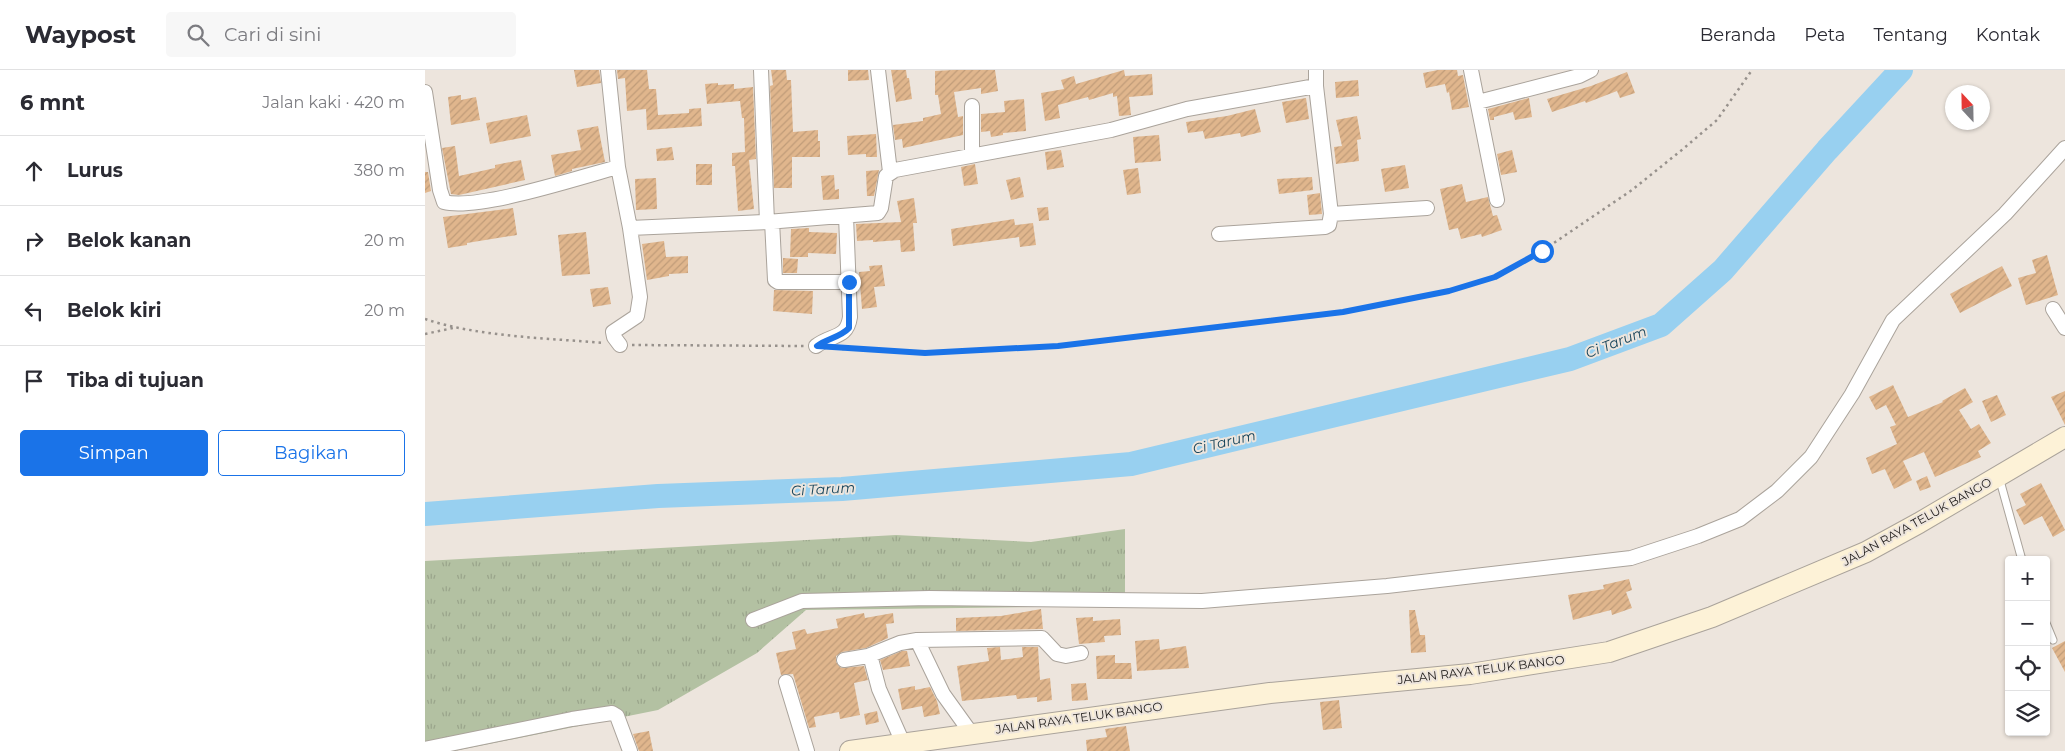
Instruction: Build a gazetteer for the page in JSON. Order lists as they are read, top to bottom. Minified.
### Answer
{"streets":{"main road":["JALAN RAYA TELUK BANGO"]},"water":["Ci Tarum"],"north":"top","page":{"header":"Waypost","search":"Cari di sini","nav":["Beranda","Peta","Tentang","Kontak"],"heading":["6 mnt","Jalan kaki · 420 m"],"list":[["Lurus","380 m"],["Belok kanan","20 m"],["Belok kiri","20 m"],"Tiba di tujuan"],"buttons":["Simpan","Bagikan"],"map_buttons":["+","−"]}}
